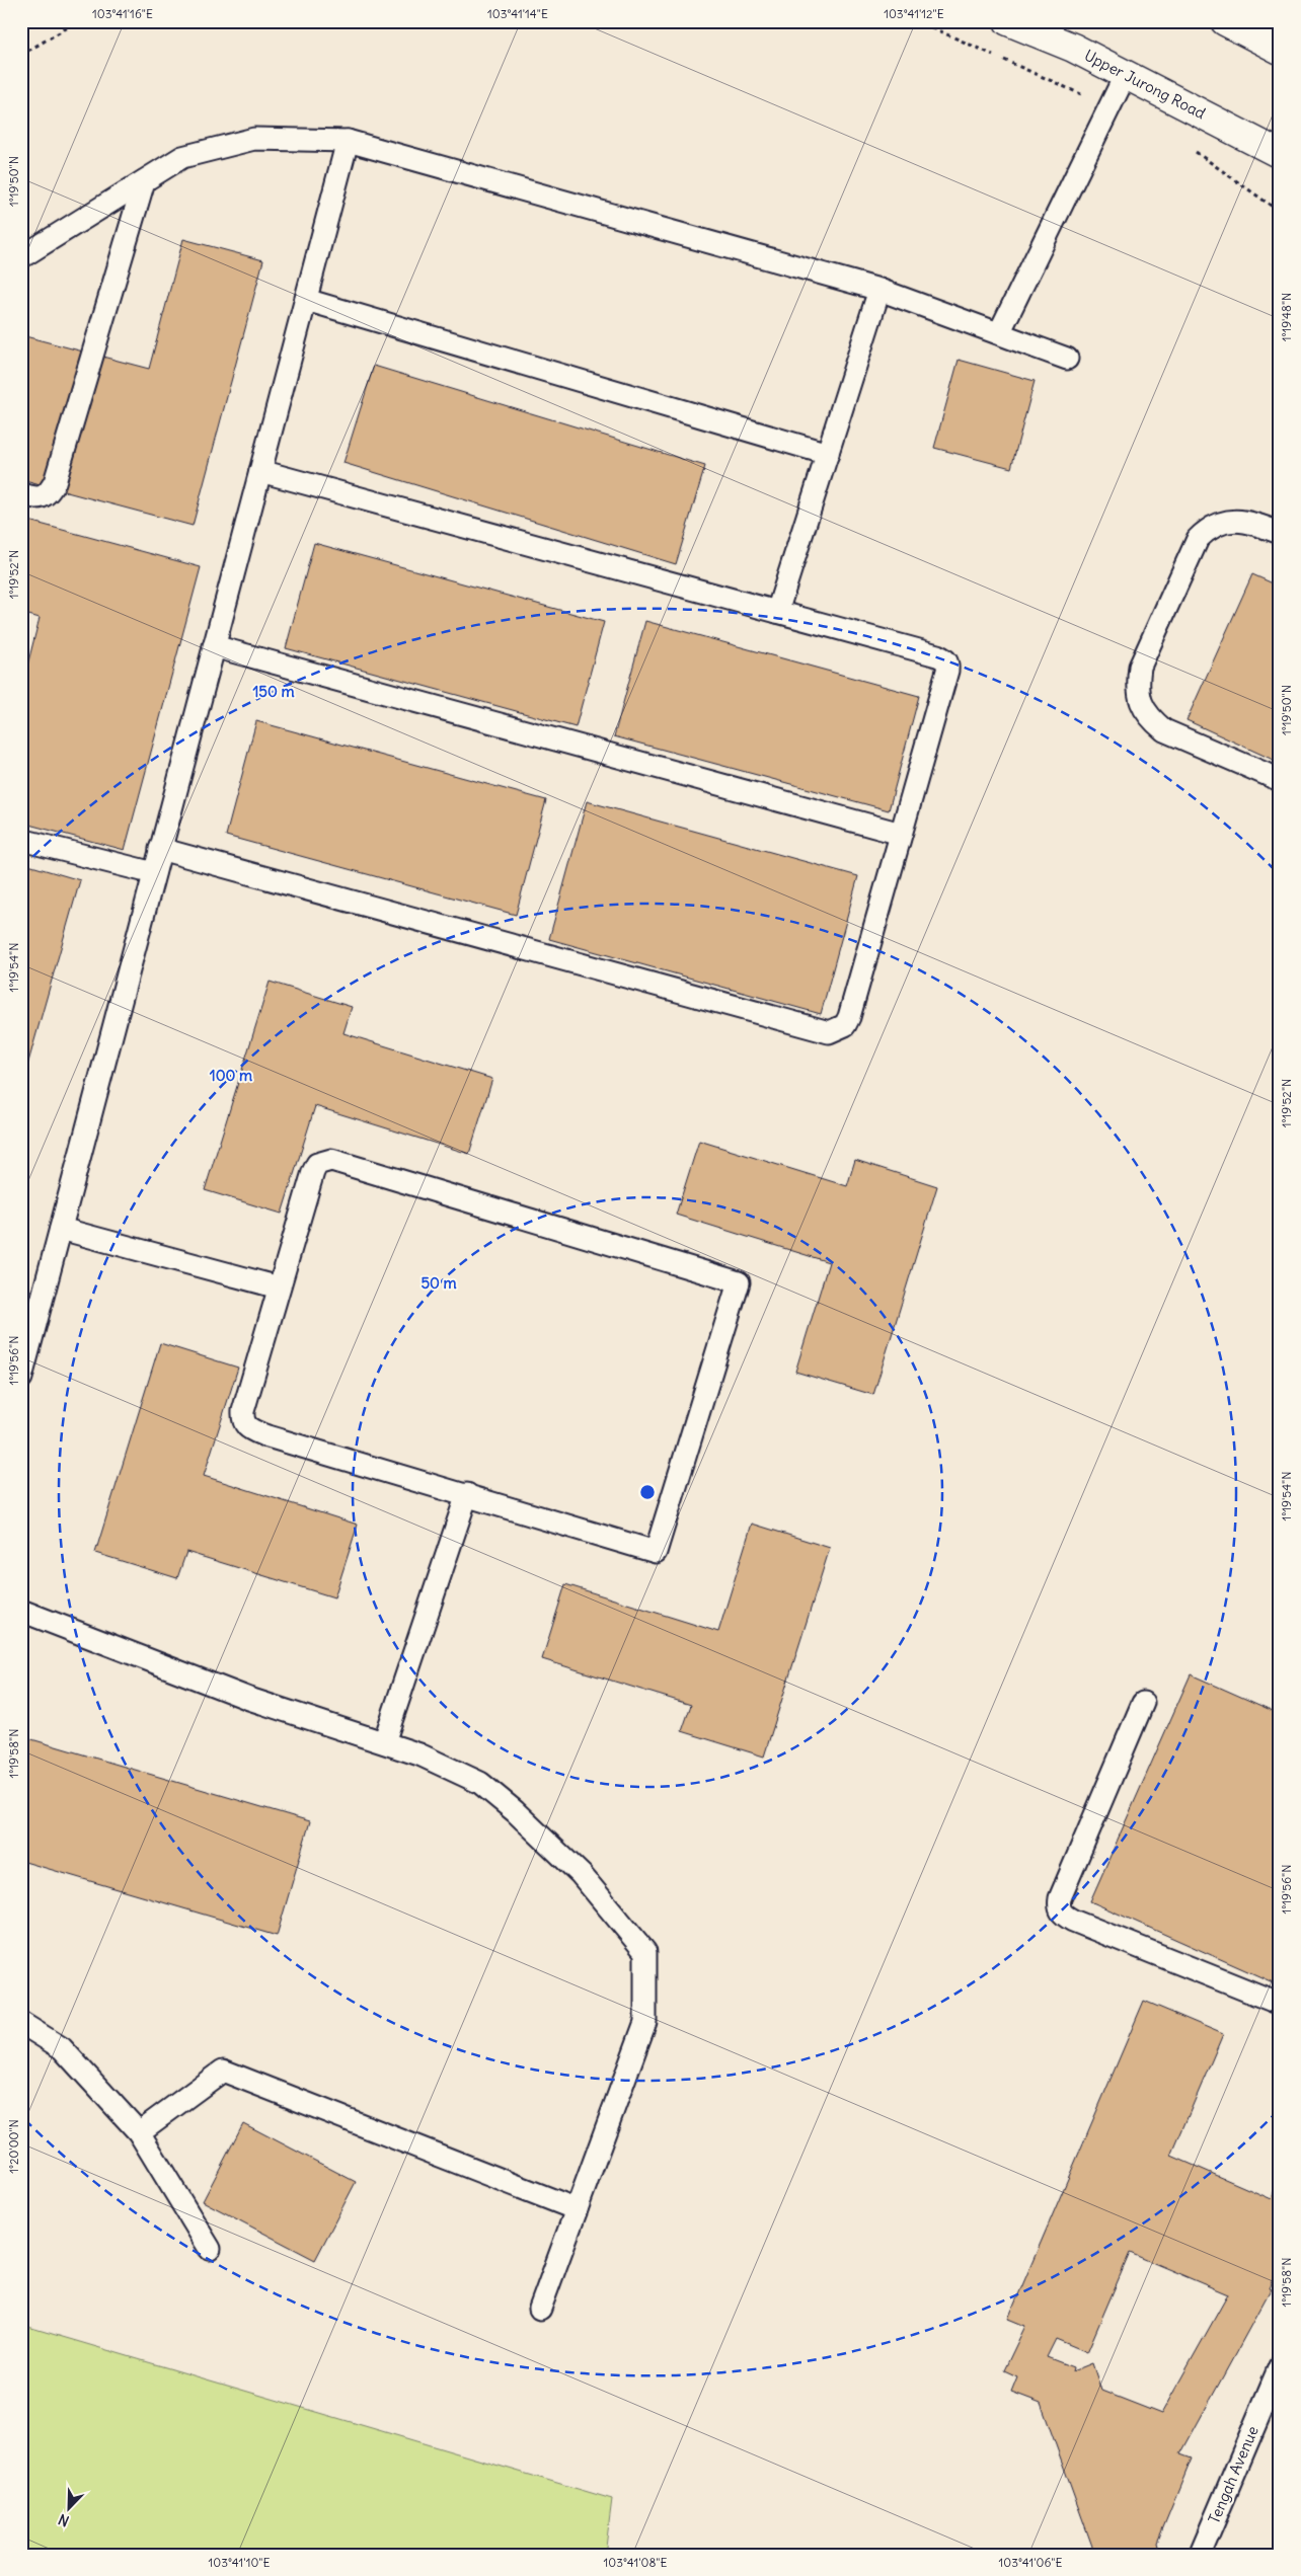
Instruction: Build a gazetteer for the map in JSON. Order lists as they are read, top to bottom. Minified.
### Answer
{"streets":{"main road":["Upper Jurong Road"],"lane":["Tengah Avenue"]},"north":"bottom left","coordinates":["103°41'16\"E","103°41'14\"E","103°41'12\"E","1°19'50\"N","1°19'48\"N","1°19'52\"N","1°19'54\"N","1°19'56\"N","1°19'58\"N","1°20'00\"N","103°41'10\"E","103°41'08\"E","103°41'06\"E"],"rings":["150 m","100 m","50 m"]}
